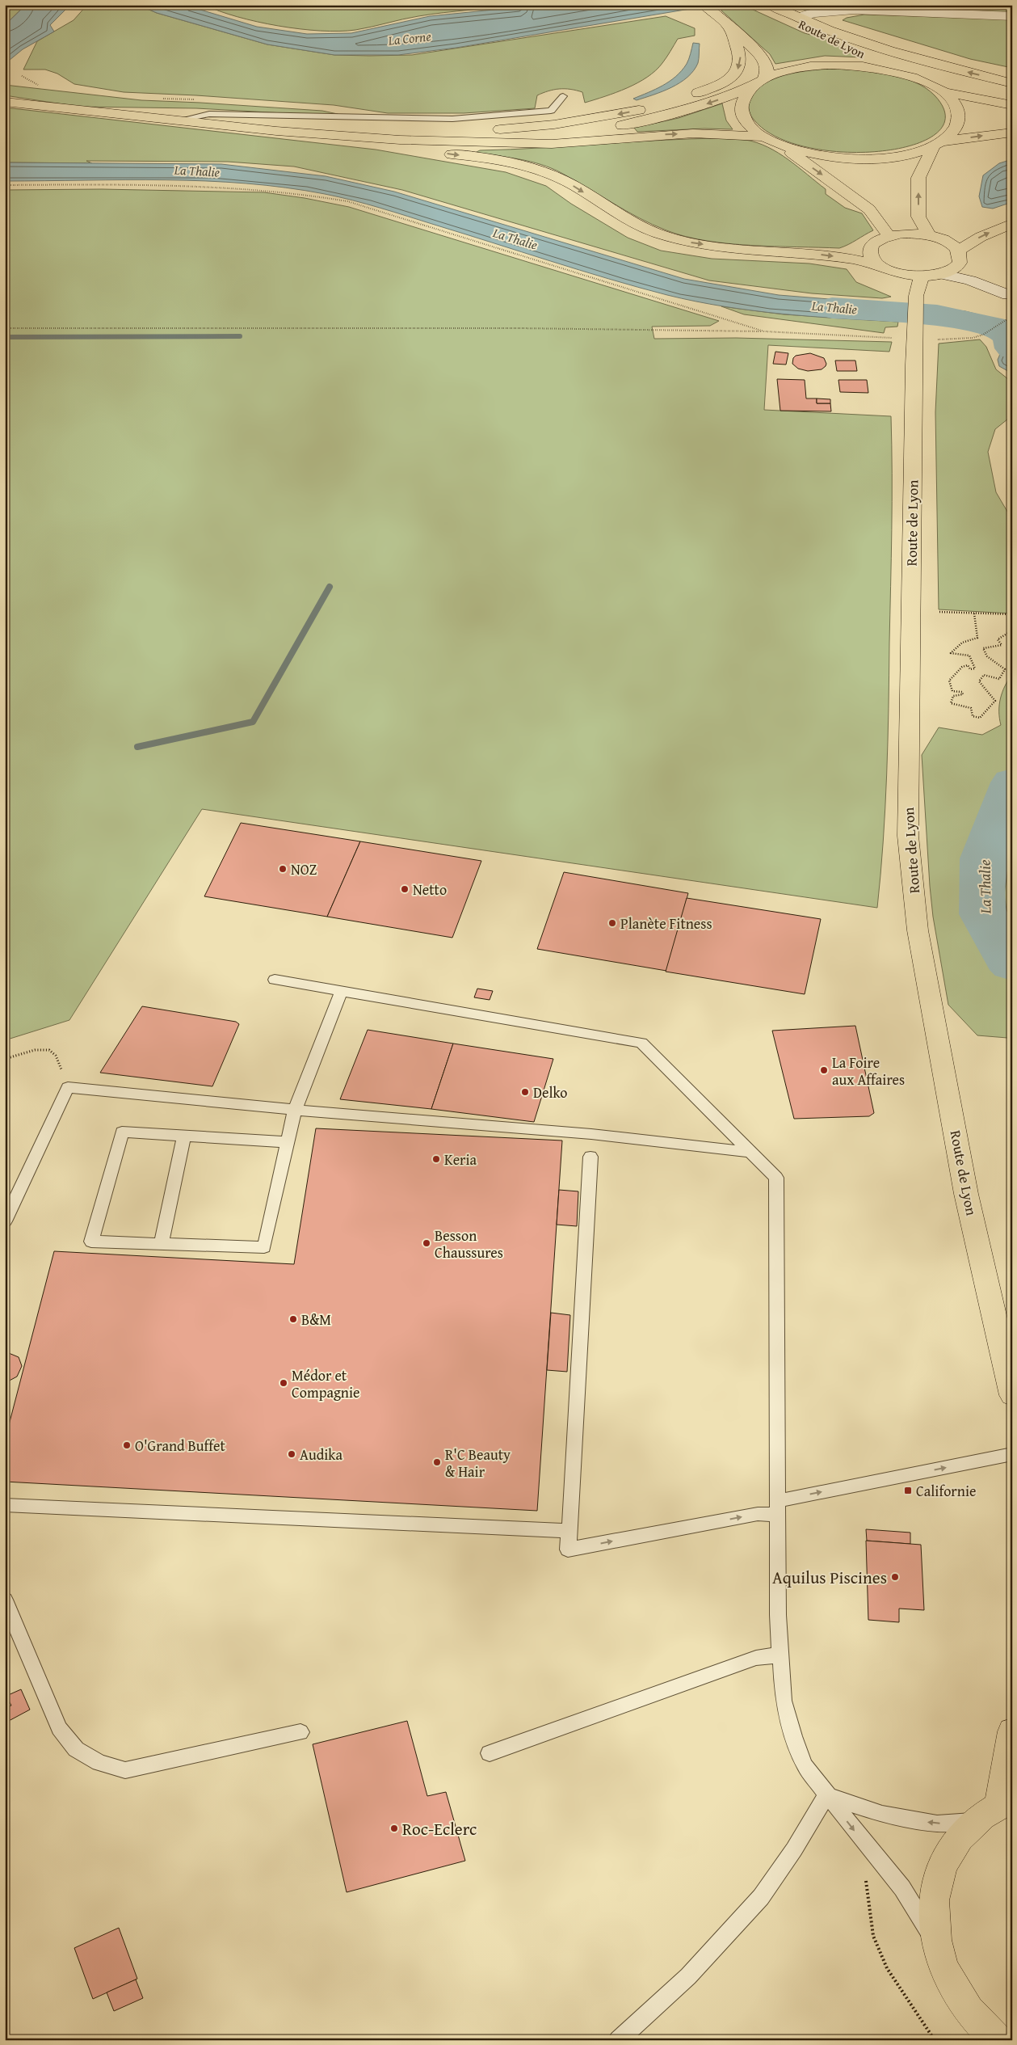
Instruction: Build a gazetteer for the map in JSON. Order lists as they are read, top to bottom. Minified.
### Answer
{"streets":{"main road":["Route de Lyon"]},"water":["La Corne","La Thalie"],"places":{"other":["NOZ","Netto","Planète Fitness","La Foire aux Affaires","Delko","Keria","Besson Chaussures","B&M","Médor et Compagnie","O'Grand Buffet","Audika","R'C Beauty & Hair","Aquilus Piscines","Roc-Eclerc"],"transit":["Californie"]}}
